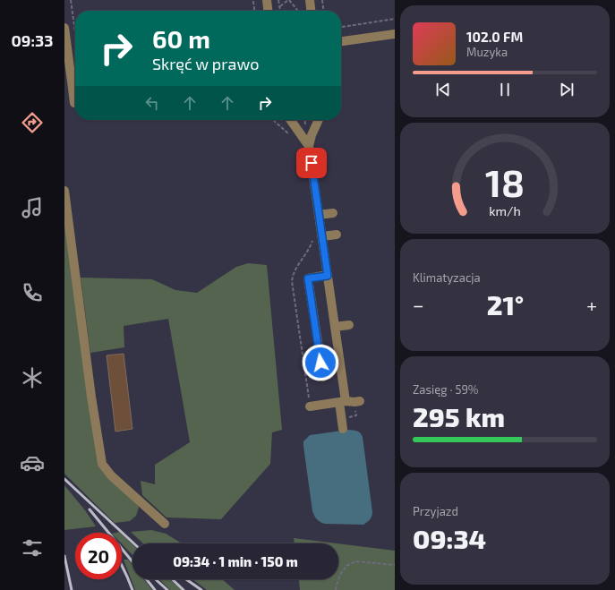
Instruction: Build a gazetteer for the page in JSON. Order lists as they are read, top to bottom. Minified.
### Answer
{"page":{"tabs":"09:33","turn":["60 m","Skręć w prawo"],"song":["102.0 FM","Muzyka"],"tile":["Klimatyzacja",["Zasięg · 59%","295 km"],["Przyjazd","09:34"]],"heat":["−","21°","+"],"limit":"20","trip":"09:34 · 1 min · 150 m","gauge":["18","km/h"]}}
